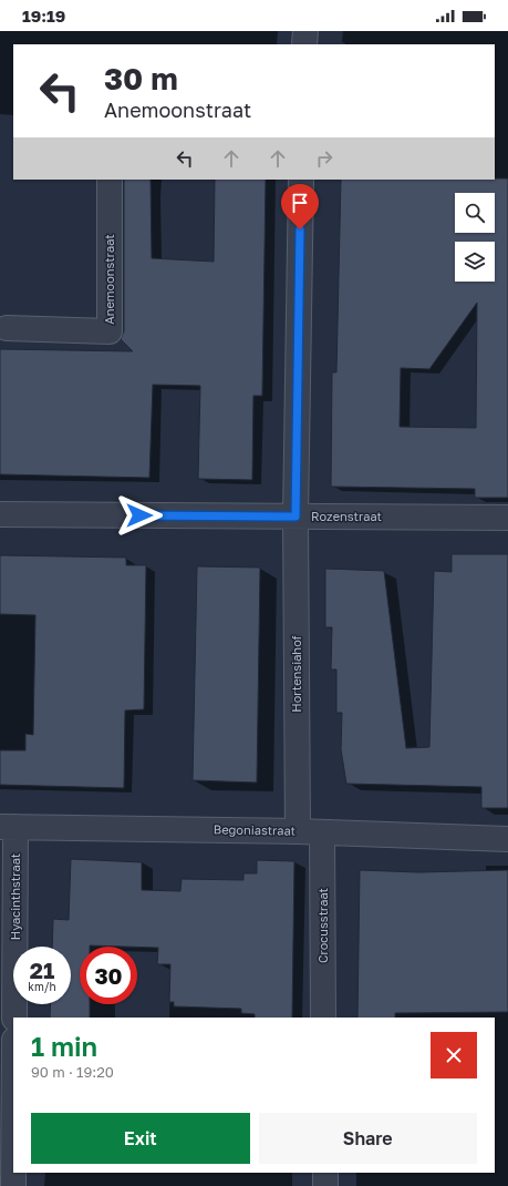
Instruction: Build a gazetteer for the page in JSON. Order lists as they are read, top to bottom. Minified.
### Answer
{"streets":{"street":["Anemoonstraat","Rozenstraat","Hortensiahof","Begoniastraat","Hyacinthstraat","Crocusstraat"]},"crossings":[["Rozenstraat","Hortensiahof"],["Hortensiahof","Begoniastraat"],["Begoniastraat","Hyacinthstraat"],["Begoniastraat","Crocusstraat"]],"page":{"status":"19:19","turn":["30 m","Anemoonstraat"],"speed":"21 km/h","limit":"30","heading":["1 min","90 m · 19:20"],"buttons":["Exit","Share"]}}
